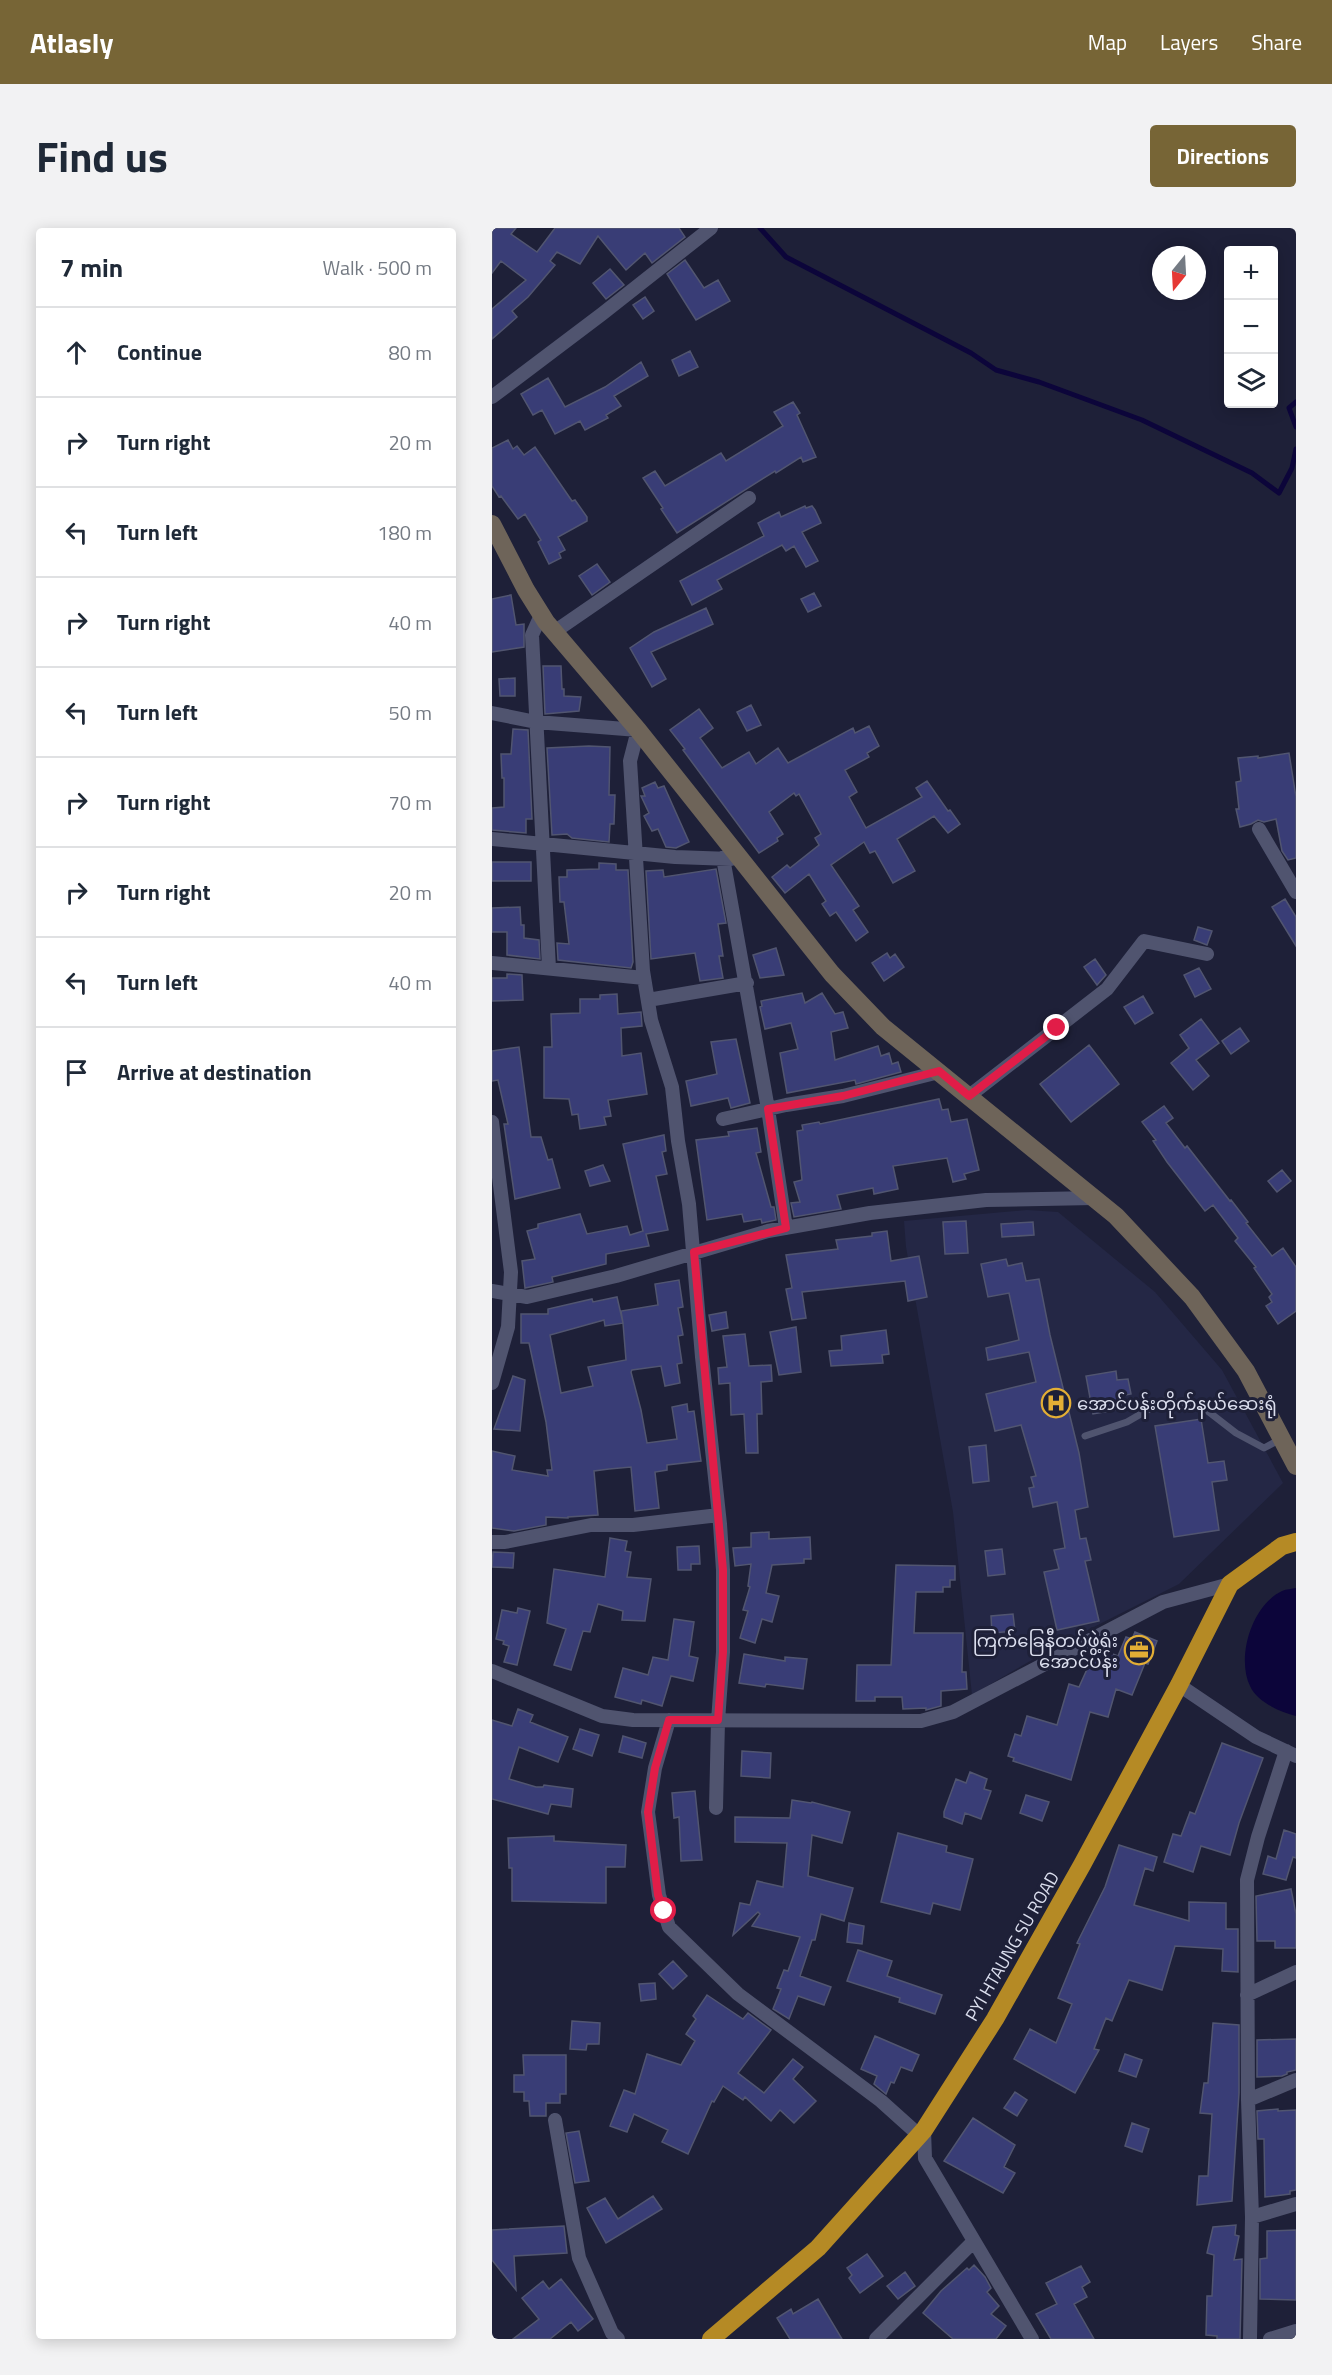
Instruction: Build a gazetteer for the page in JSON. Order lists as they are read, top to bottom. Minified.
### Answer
{"streets":{"highway":["PYI HTAUNG SU ROAD"]},"places":{"hospital":["အောင်ပန်းတိုက်နယ်ဆေးရုံ"],"office":["ကြက်ခြေနီတပ်ဖွဲ့ရုံး အောင်ပန်း"]},"north":"bottom","page":{"header":"Atlasly","nav":["Map","Layers","Share"],"title":"Find us","buttons":"Directions","heading":["7 min","Walk · 500 m"],"map_buttons":["+","−"],"list":[["Continue","80 m"],["Turn right","20 m"],["Turn left","180 m"],["Turn right","40 m"],["Turn left","50 m"],["Turn right","70 m"],["Turn right","20 m"],["Turn left","40 m"],"Arrive at destination"]}}
